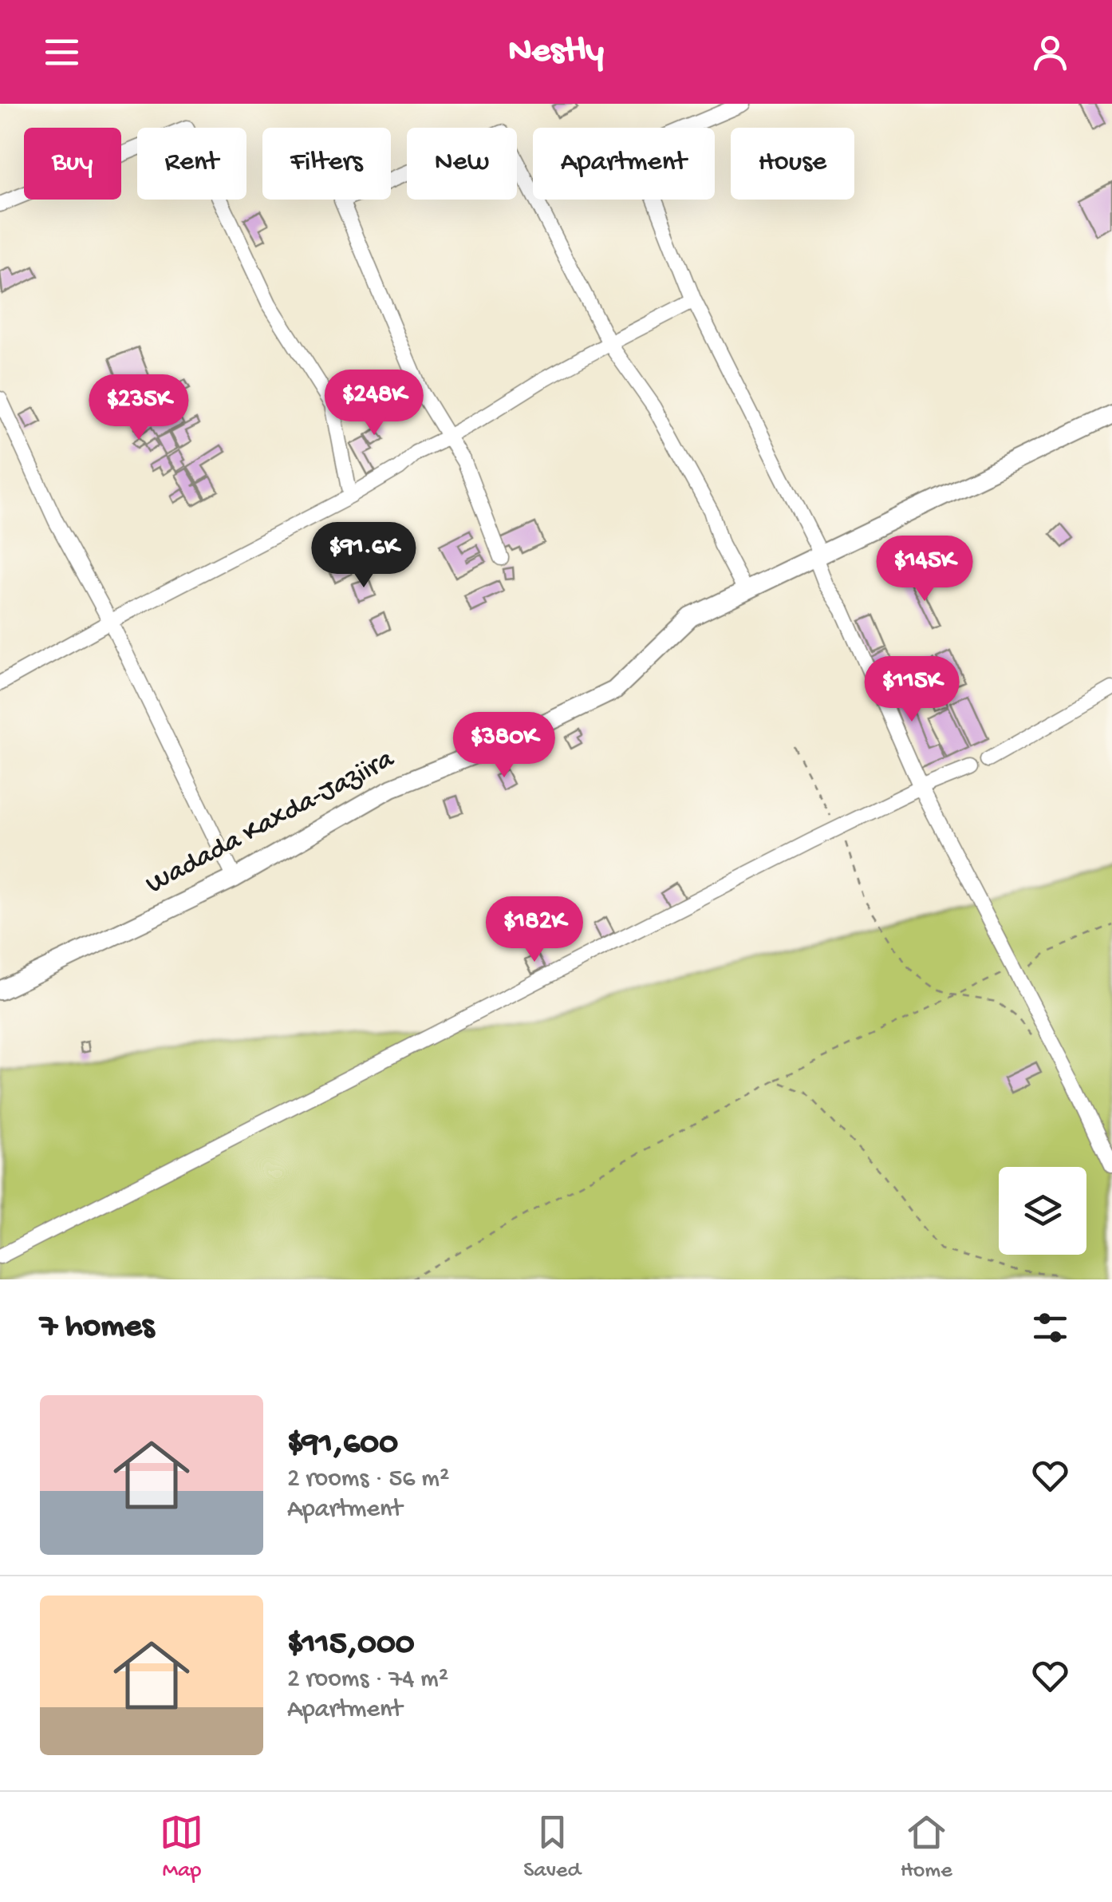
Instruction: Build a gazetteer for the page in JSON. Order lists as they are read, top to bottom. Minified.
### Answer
{"streets":{"street":["Wadada Kaxda-Jaziira"]},"page":{"header":"Nestly","chip":["Buy","Rent","Filters","New","Apartment","House"],"price":["$248K","$235K","$91.6K","$145K","$115K","$380K","$182K"],"heading":"7 homes","list":[{"name":"$91,600","note":"2 rooms · 56 m² · Apartment"},{"name":"$115,000","note":"2 rooms · 74 m² · Apartment"}],"tabs":["Map","Saved","Home"]}}
